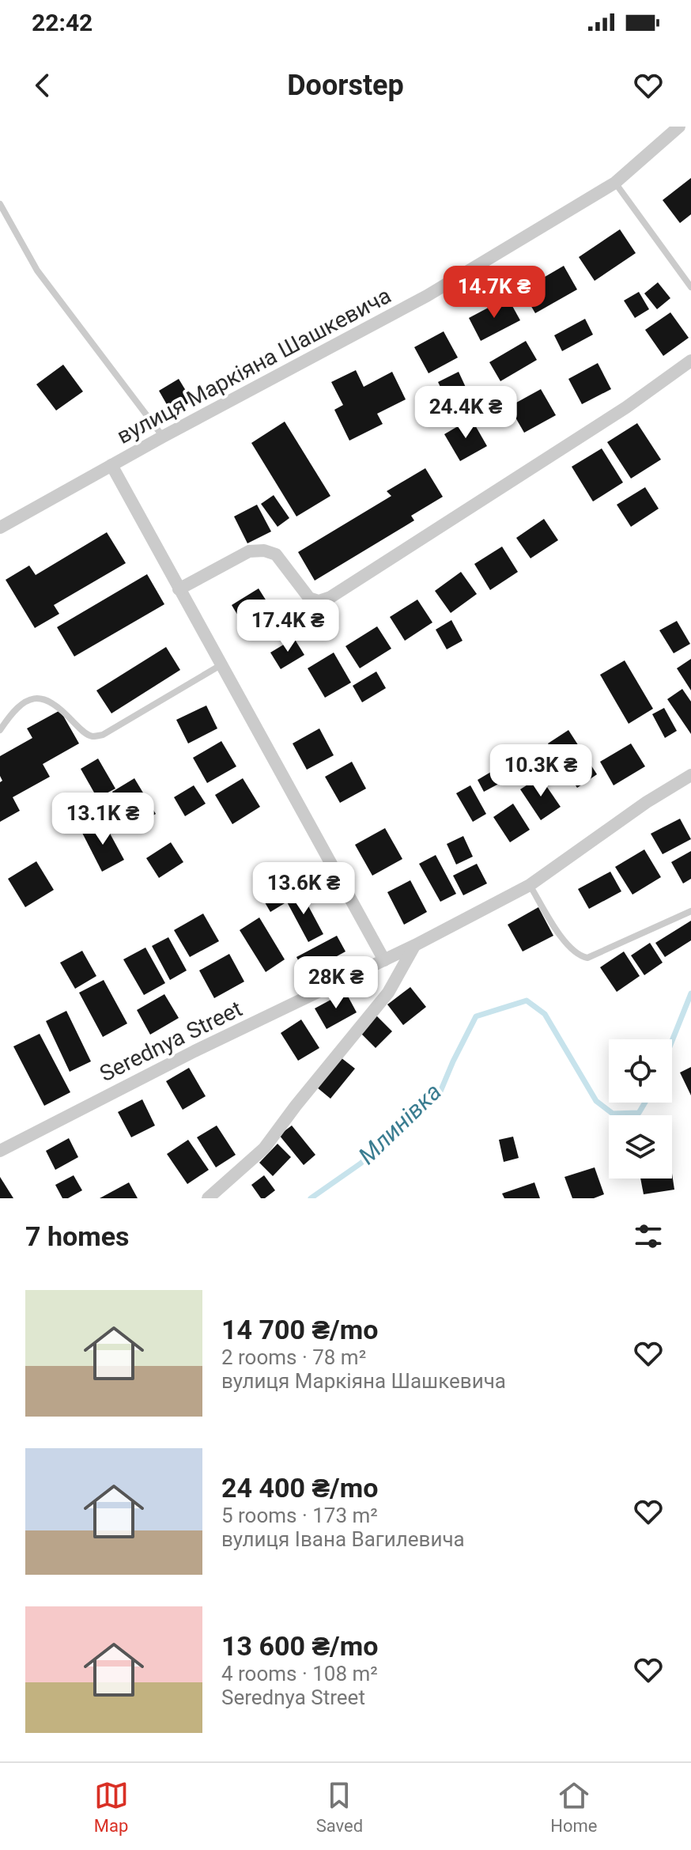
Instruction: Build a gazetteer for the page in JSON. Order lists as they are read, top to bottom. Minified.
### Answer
{"streets":{"street":["вулиця Маркіяна Шашкевича","Serednya Street"]},"water":["Млинівка"],"page":{"status":"22:42","header":"Doorstep","price":["14.7K ₴","24.4K ₴","17.4K ₴","10.3K ₴","13.1K ₴","13.6K ₴","28K ₴"],"heading":"7 homes","list":[{"name":"14 700 ₴/mo","note":"2 rooms · 78 m² · вулиця Маркіяна Шашкевича"},{"name":"24 400 ₴/mo","note":"5 rooms · 173 m² · вулиця Івана Вагилевича"},{"name":"13 600 ₴/mo","note":"4 rooms · 108 m² · Serednya Street"}],"tabs":["Map","Saved","Home"]}}
